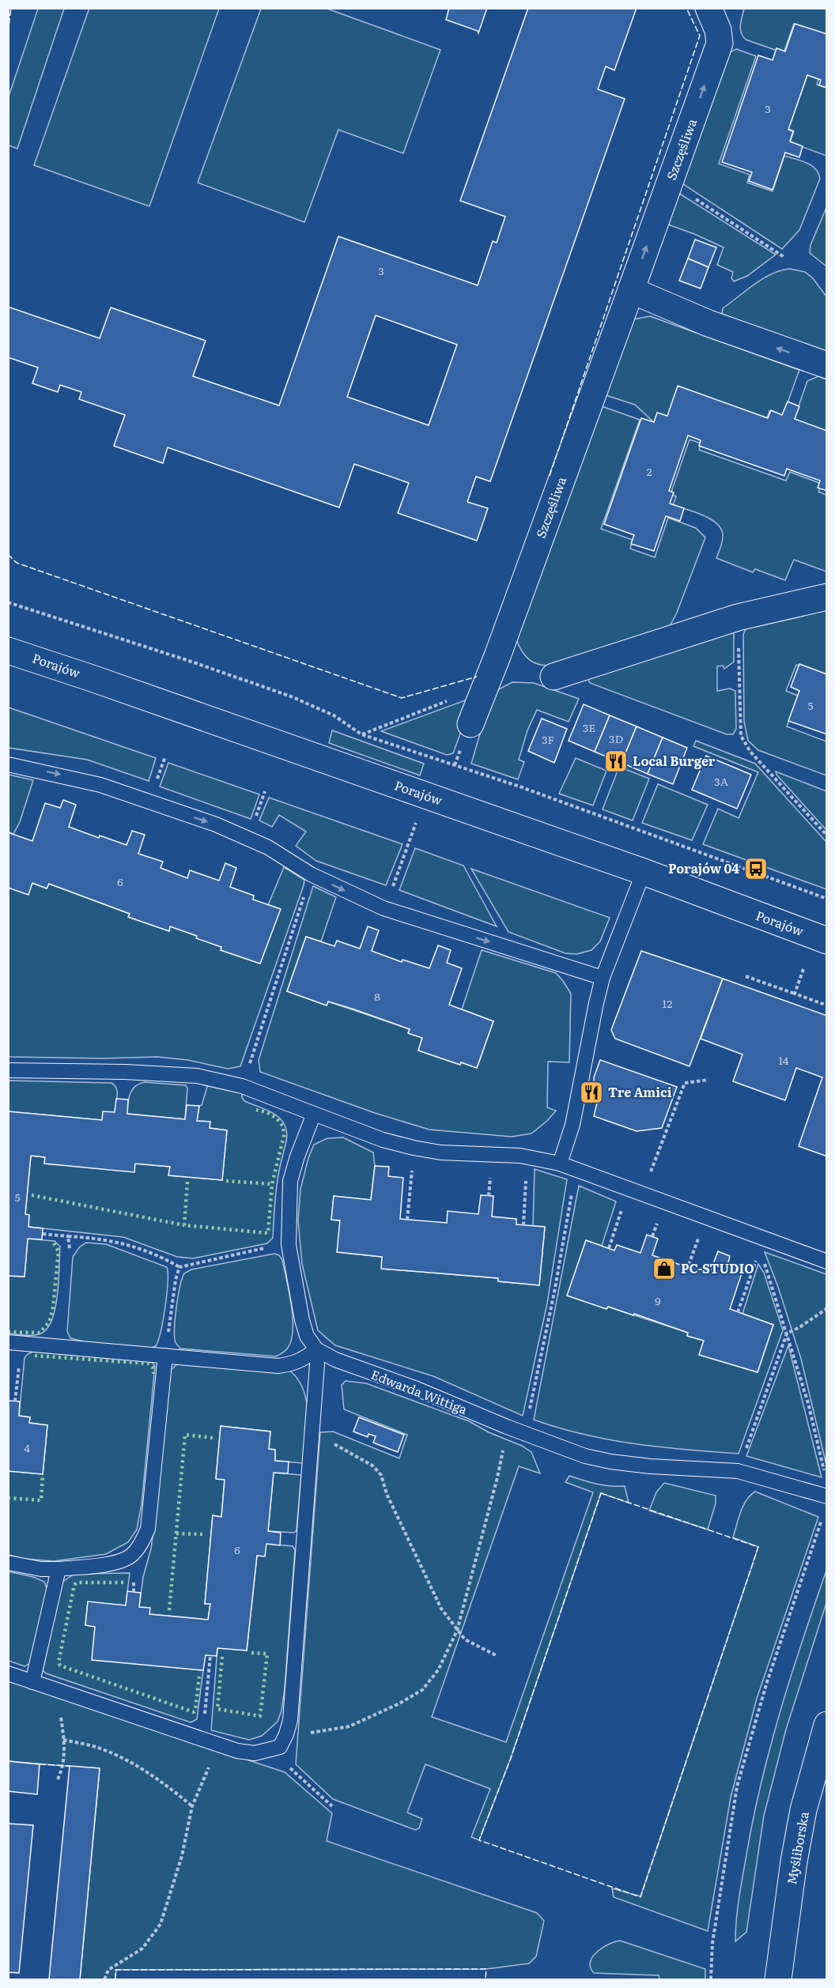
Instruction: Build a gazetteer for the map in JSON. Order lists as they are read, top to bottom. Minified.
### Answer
{"streets":{"street":["Szczęśliwa","Porajów","Myśliborska"],"lane":["Edwarda Wittiga"]},"one_way":["Szczęśliwa"],"places":{"restaurant":["Local Burger","Tre Amici"],"bus stop":["Porajów 04"],"shop":["PC-STUDIO"]},"house_numbers":["3","3","2","5","3E","3D","3F","3A","6","8","12","14","5","9","4","6"]}
